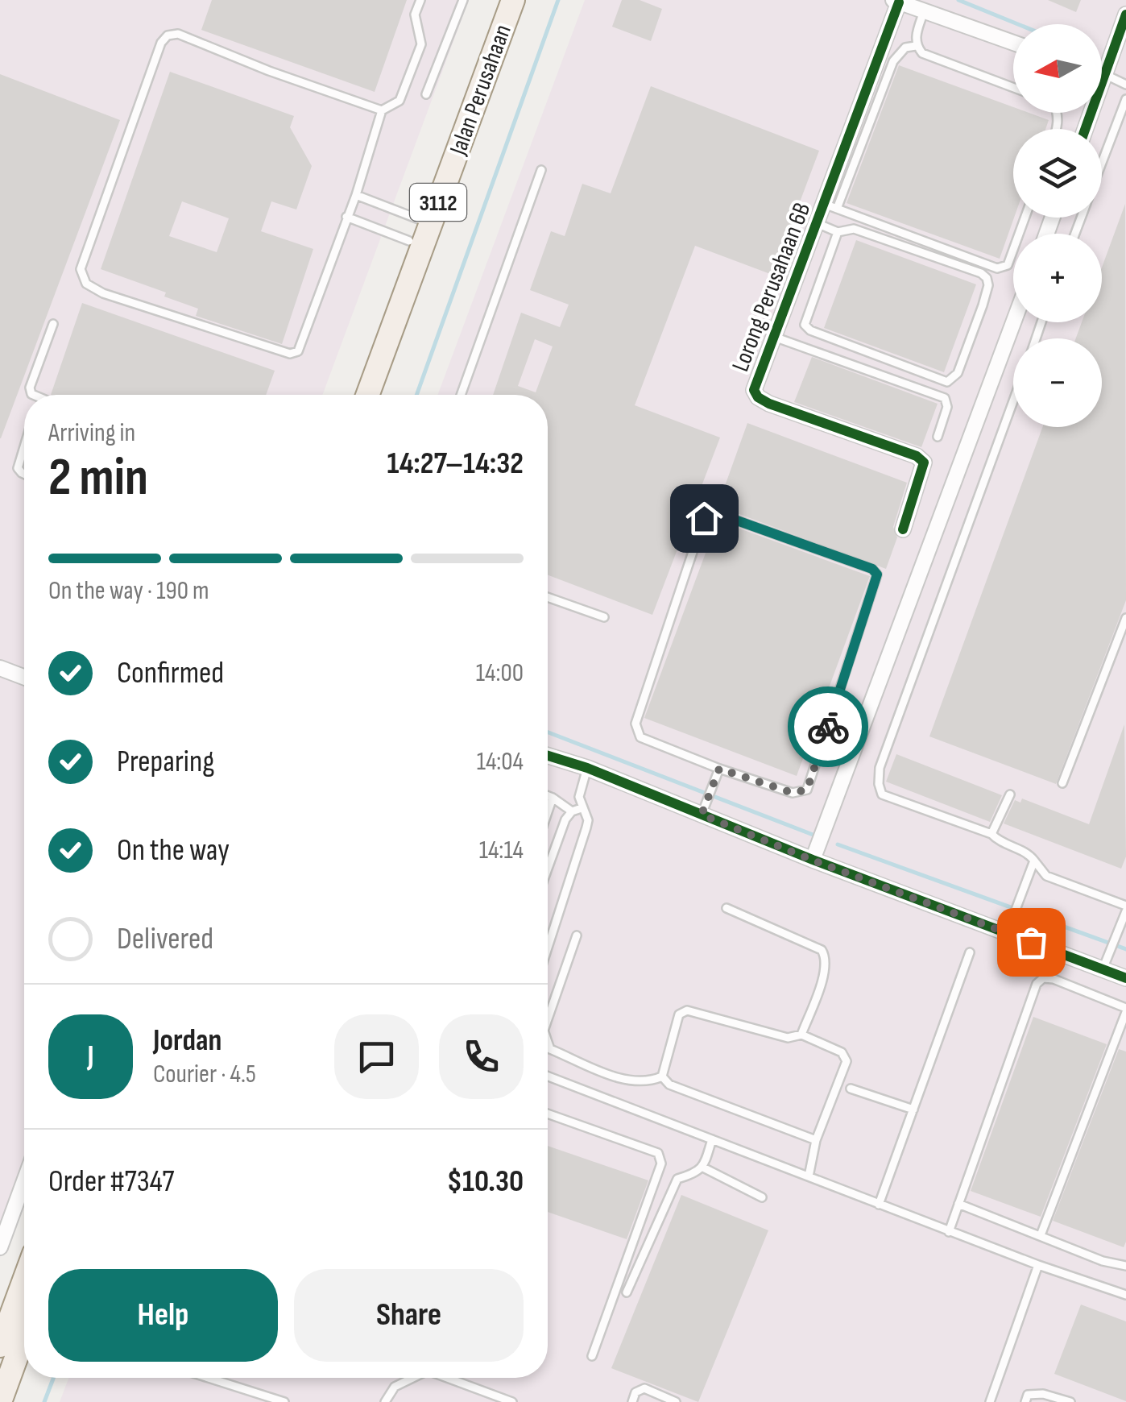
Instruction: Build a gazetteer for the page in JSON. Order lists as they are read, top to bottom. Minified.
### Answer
{"streets":{"main road":["Jalan Perusahaan","3112"],"street":["Lorong Perusahaan 6B"]},"north":"left","page":{"map_buttons":["+","−"],"heading":["2 min","Arriving in","14:27–14:32"],"panel":["Jordan","Courier · 4.5","Order #7347","$10.30"],"bar":"On the way · 190 m","list":[["Confirmed","14:00"],["Preparing","14:04"],["On the way","14:14"],"Delivered"],"round":"J","buttons":["Help","Share"]}}
